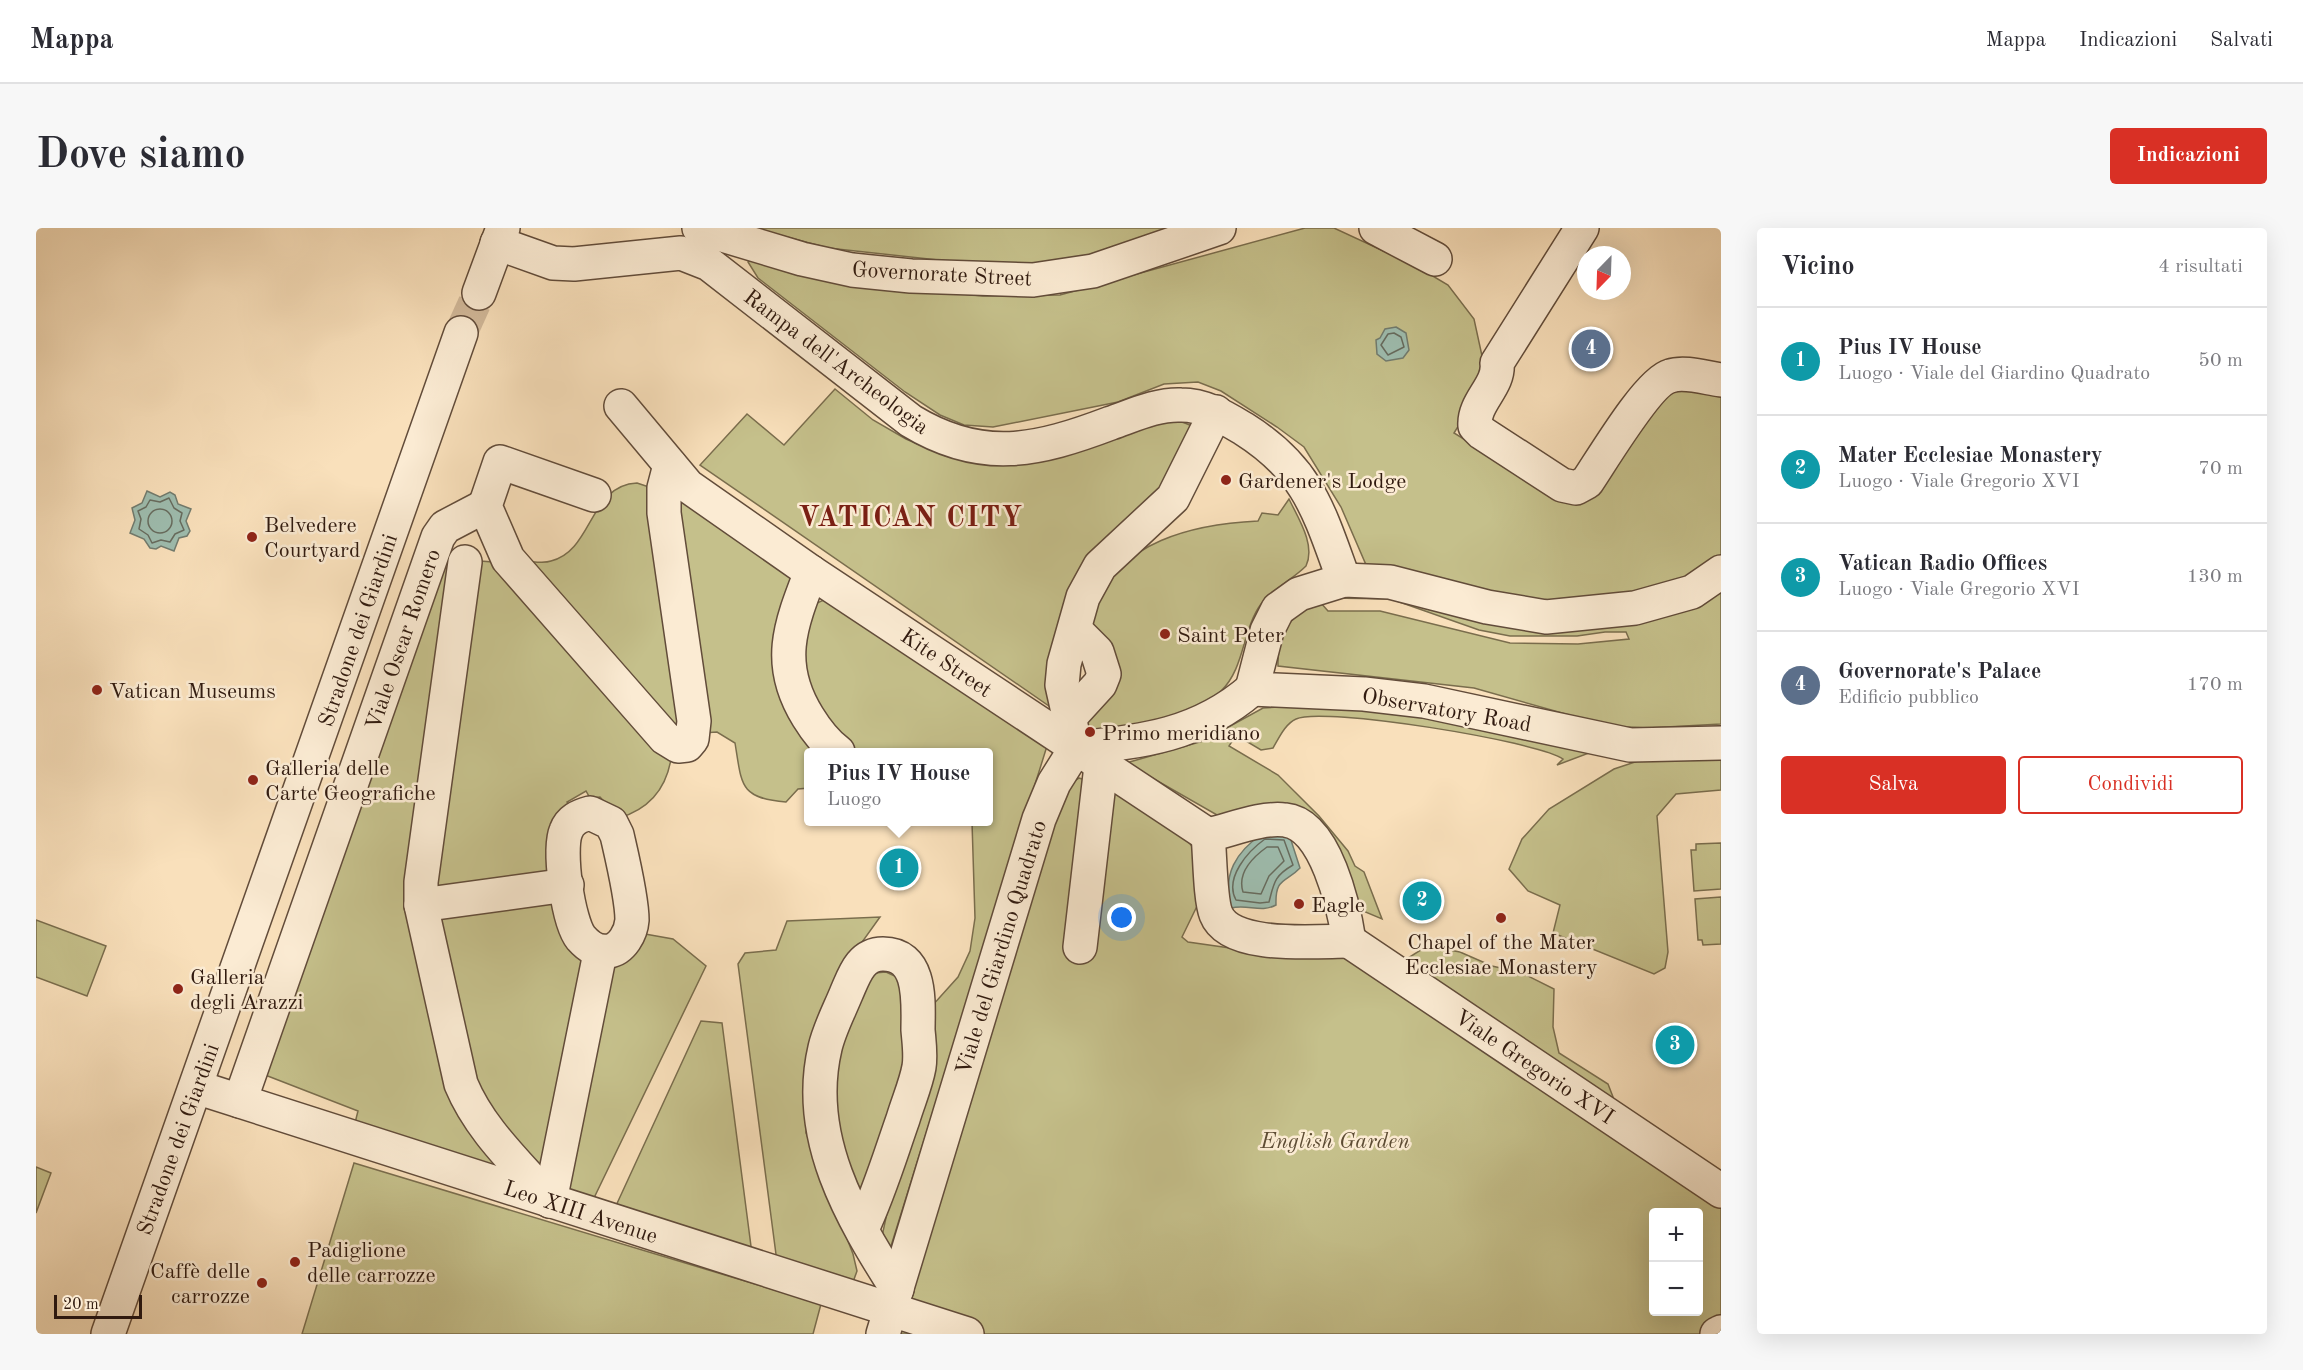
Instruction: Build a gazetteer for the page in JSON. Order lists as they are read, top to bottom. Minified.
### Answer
{"streets":{"street":["Governorate Street","Rampa dell'Archeologia","Stradone dei Giardini","Viale Oscar Romero","Kite Street","Observatory Road","Viale del Giardino Quadrato","Viale Gregorio XVI","Leo XIII Avenue"]},"crossings":[["Stradone dei Giardini","Leo XIII Avenue"],["Viale Oscar Romero","Leo XIII Avenue"],["Kite Street","Viale del Giardino Quadrato"],["Viale del Giardino Quadrato","Leo XIII Avenue"]],"districts":["VATICAN CITY"],"parks":["English Garden"],"places":["Gardener's Lodge","Belvedere Courtyard","Saint Peter","Vatican Museums","Primo meridiano","Galleria delle Carte Geografiche","Eagle","Chapel of the Mater Ecclesiae Monastery","Galleria degli Arazzi","Padiglione delle carrozze","Caffè delle carrozze"],"scale_bar":"20 m","north":"bottom left","page":{"header":"Mappa","nav":["Mappa","Indicazioni","Salvati"],"buttons":["Indicazioni",["Salva","Condividi"]],"title":"Dove siamo","heading":["Vicino","4 risultati"],"list":[{"mark":"1","name":"Pius IV House","note":"Luogo · Viale del Giardino Quadrato","value":"50 m"},{"mark":"2","name":"Mater Ecclesiae Monastery","note":"Luogo · Viale Gregorio XVI","value":"70 m"},{"mark":"3","name":"Vatican Radio Offices","note":"Luogo · Viale Gregorio XVI","value":"130 m"},{"mark":"4","name":"Governorate's Palace","note":"Edificio pubblico","value":"170 m"}],"pins":["4","1","2","3"],"popup":["Pius IV House","Luogo"],"map_buttons":["+","−"],"scale":"20 m"}}
